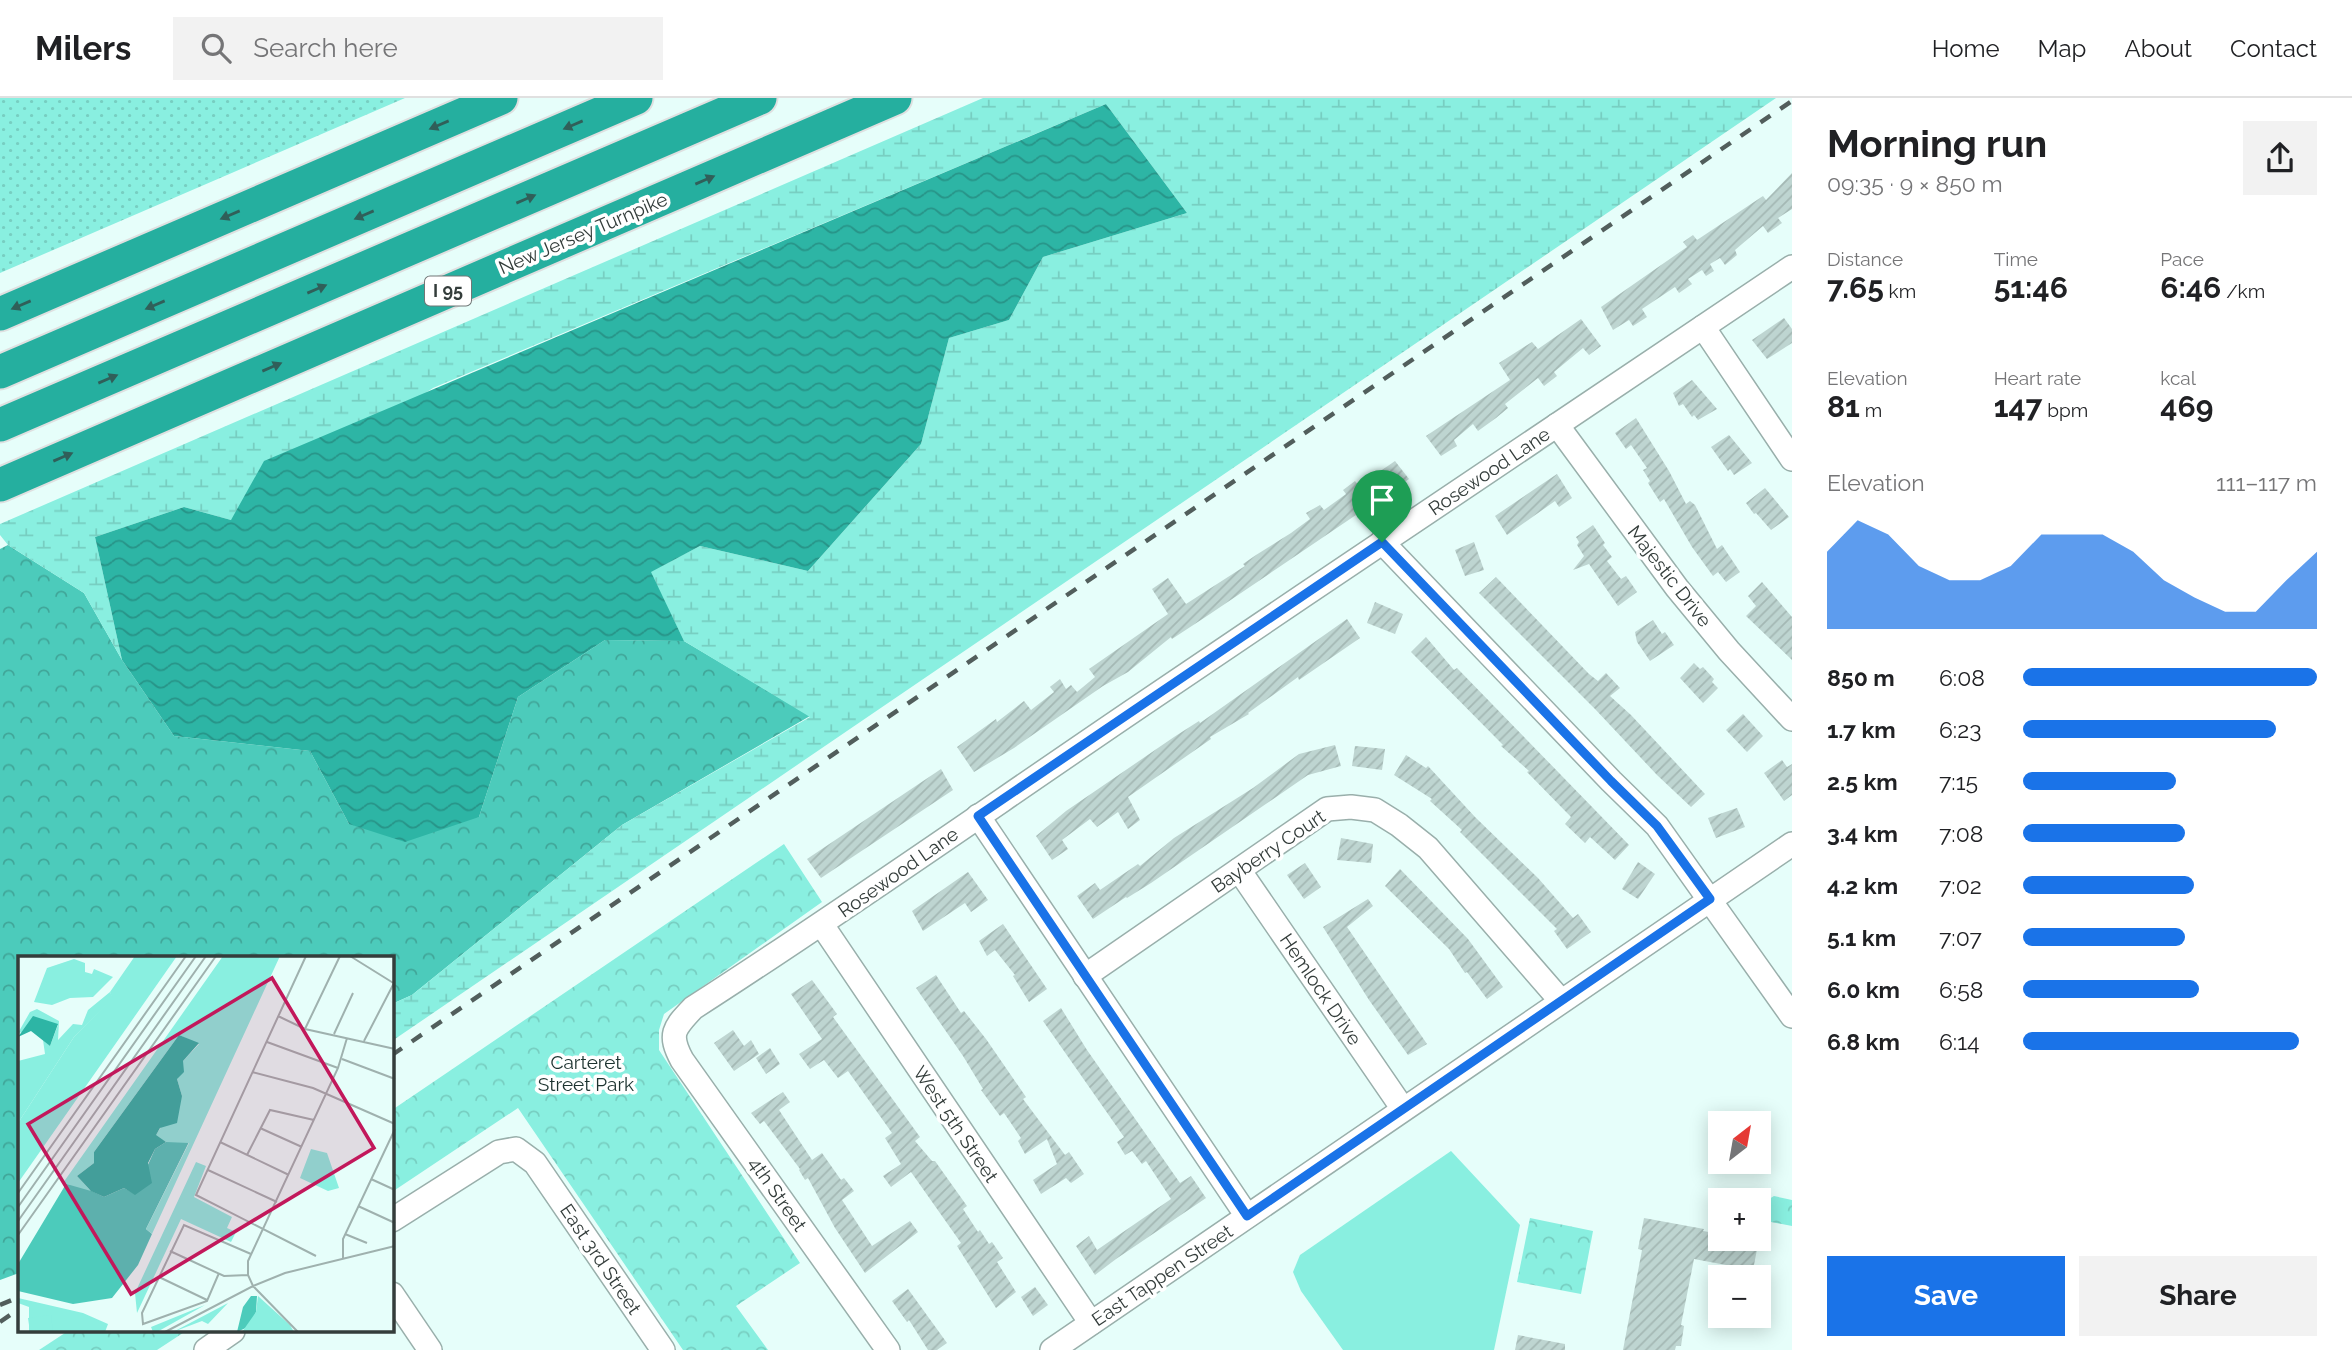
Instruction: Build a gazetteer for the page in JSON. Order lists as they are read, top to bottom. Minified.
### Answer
{"streets":{"highway":["New Jersey Turnpike","I 95"],"street":["Rosewood Lane","Majestic Drive","Bayberry Court","Hemlock Drive","West 5th Street","4th Street","East 3rd Street","East Tappen Street"]},"crossings":[["Rosewood Lane","Majestic Drive"],["Rosewood Lane","West 5th Street"],["Rosewood Lane","4th Street"],["Bayberry Court","Hemlock Drive"],["Bayberry Court","East Tappen Street"],["Hemlock Drive","East Tappen Street"],["West 5th Street","East Tappen Street"]],"parks":["Carteret Street Park"],"north":"top right","page":{"header":"Milers","search":"Search here","nav":["Home","Map","About","Contact"],"heading":["Morning run","09:35 · 9 × 850 m"],"stats":[["Distance","7.65 km"],["Time","51:46"],["Pace","6:46 /km"],["Elevation","81 m"],["Heart rate","147 bpm"],["kcal","469"]],"chart":["Elevation","111–117 m"],"list":[{"name":"850 m","note":"6:08"},{"name":"1.7 km","note":"6:23"},{"name":"2.5 km","note":"7:15"},{"name":"3.4 km","note":"7:08"},{"name":"4.2 km","note":"7:02"},{"name":"5.1 km","note":"7:07"},{"name":"6.0 km","note":"6:58"},{"name":"6.8 km","note":"6:14"}],"map_buttons":["+","−"],"buttons":["Save","Share"]}}
